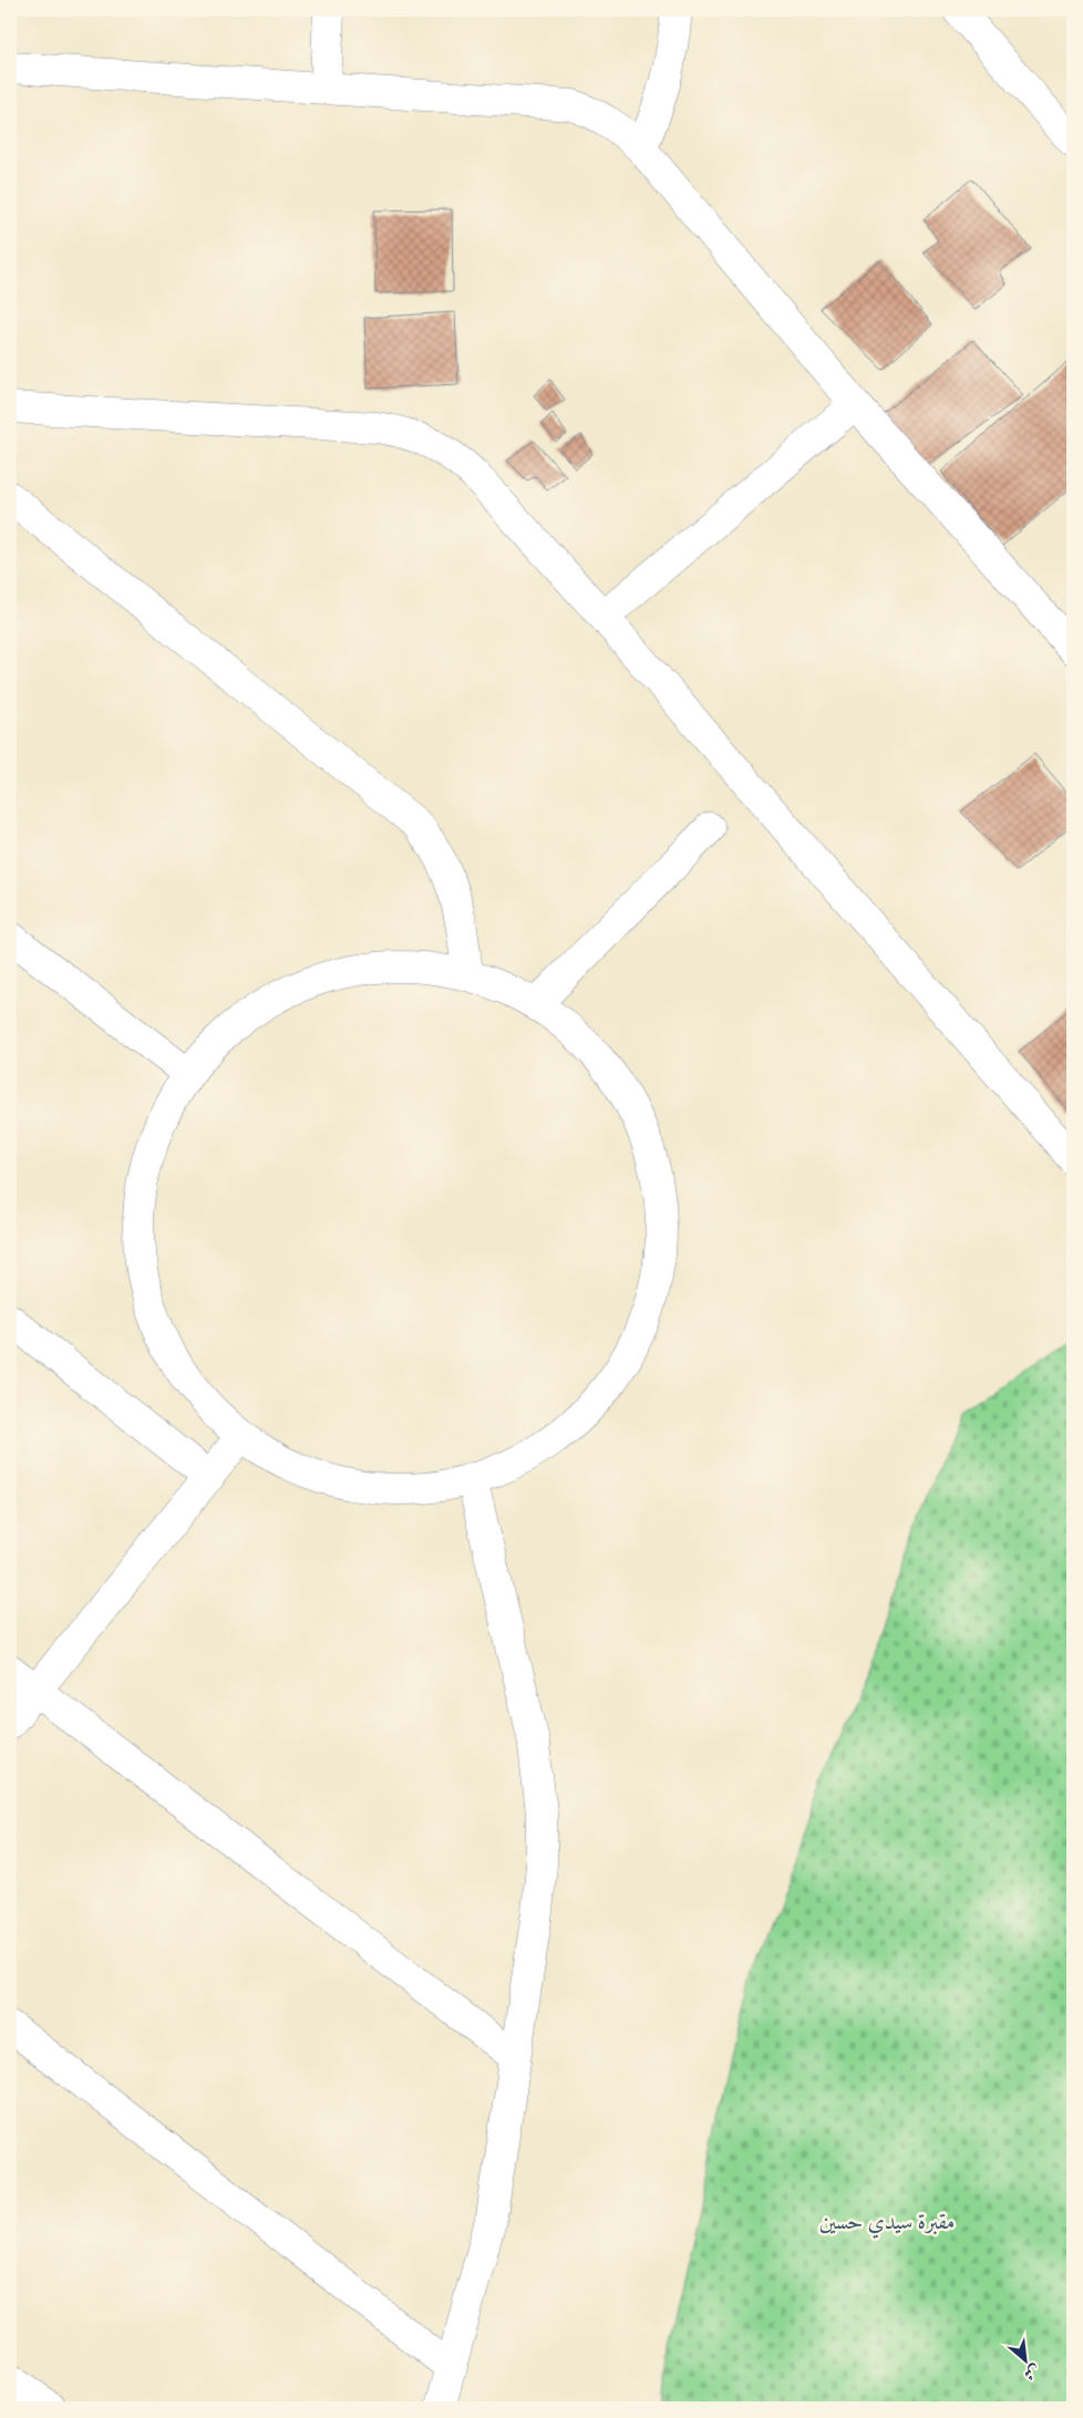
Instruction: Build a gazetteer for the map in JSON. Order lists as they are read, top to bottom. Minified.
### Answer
{"parks":["مقبرة سيدي حسين"],"north":"bottom right"}
